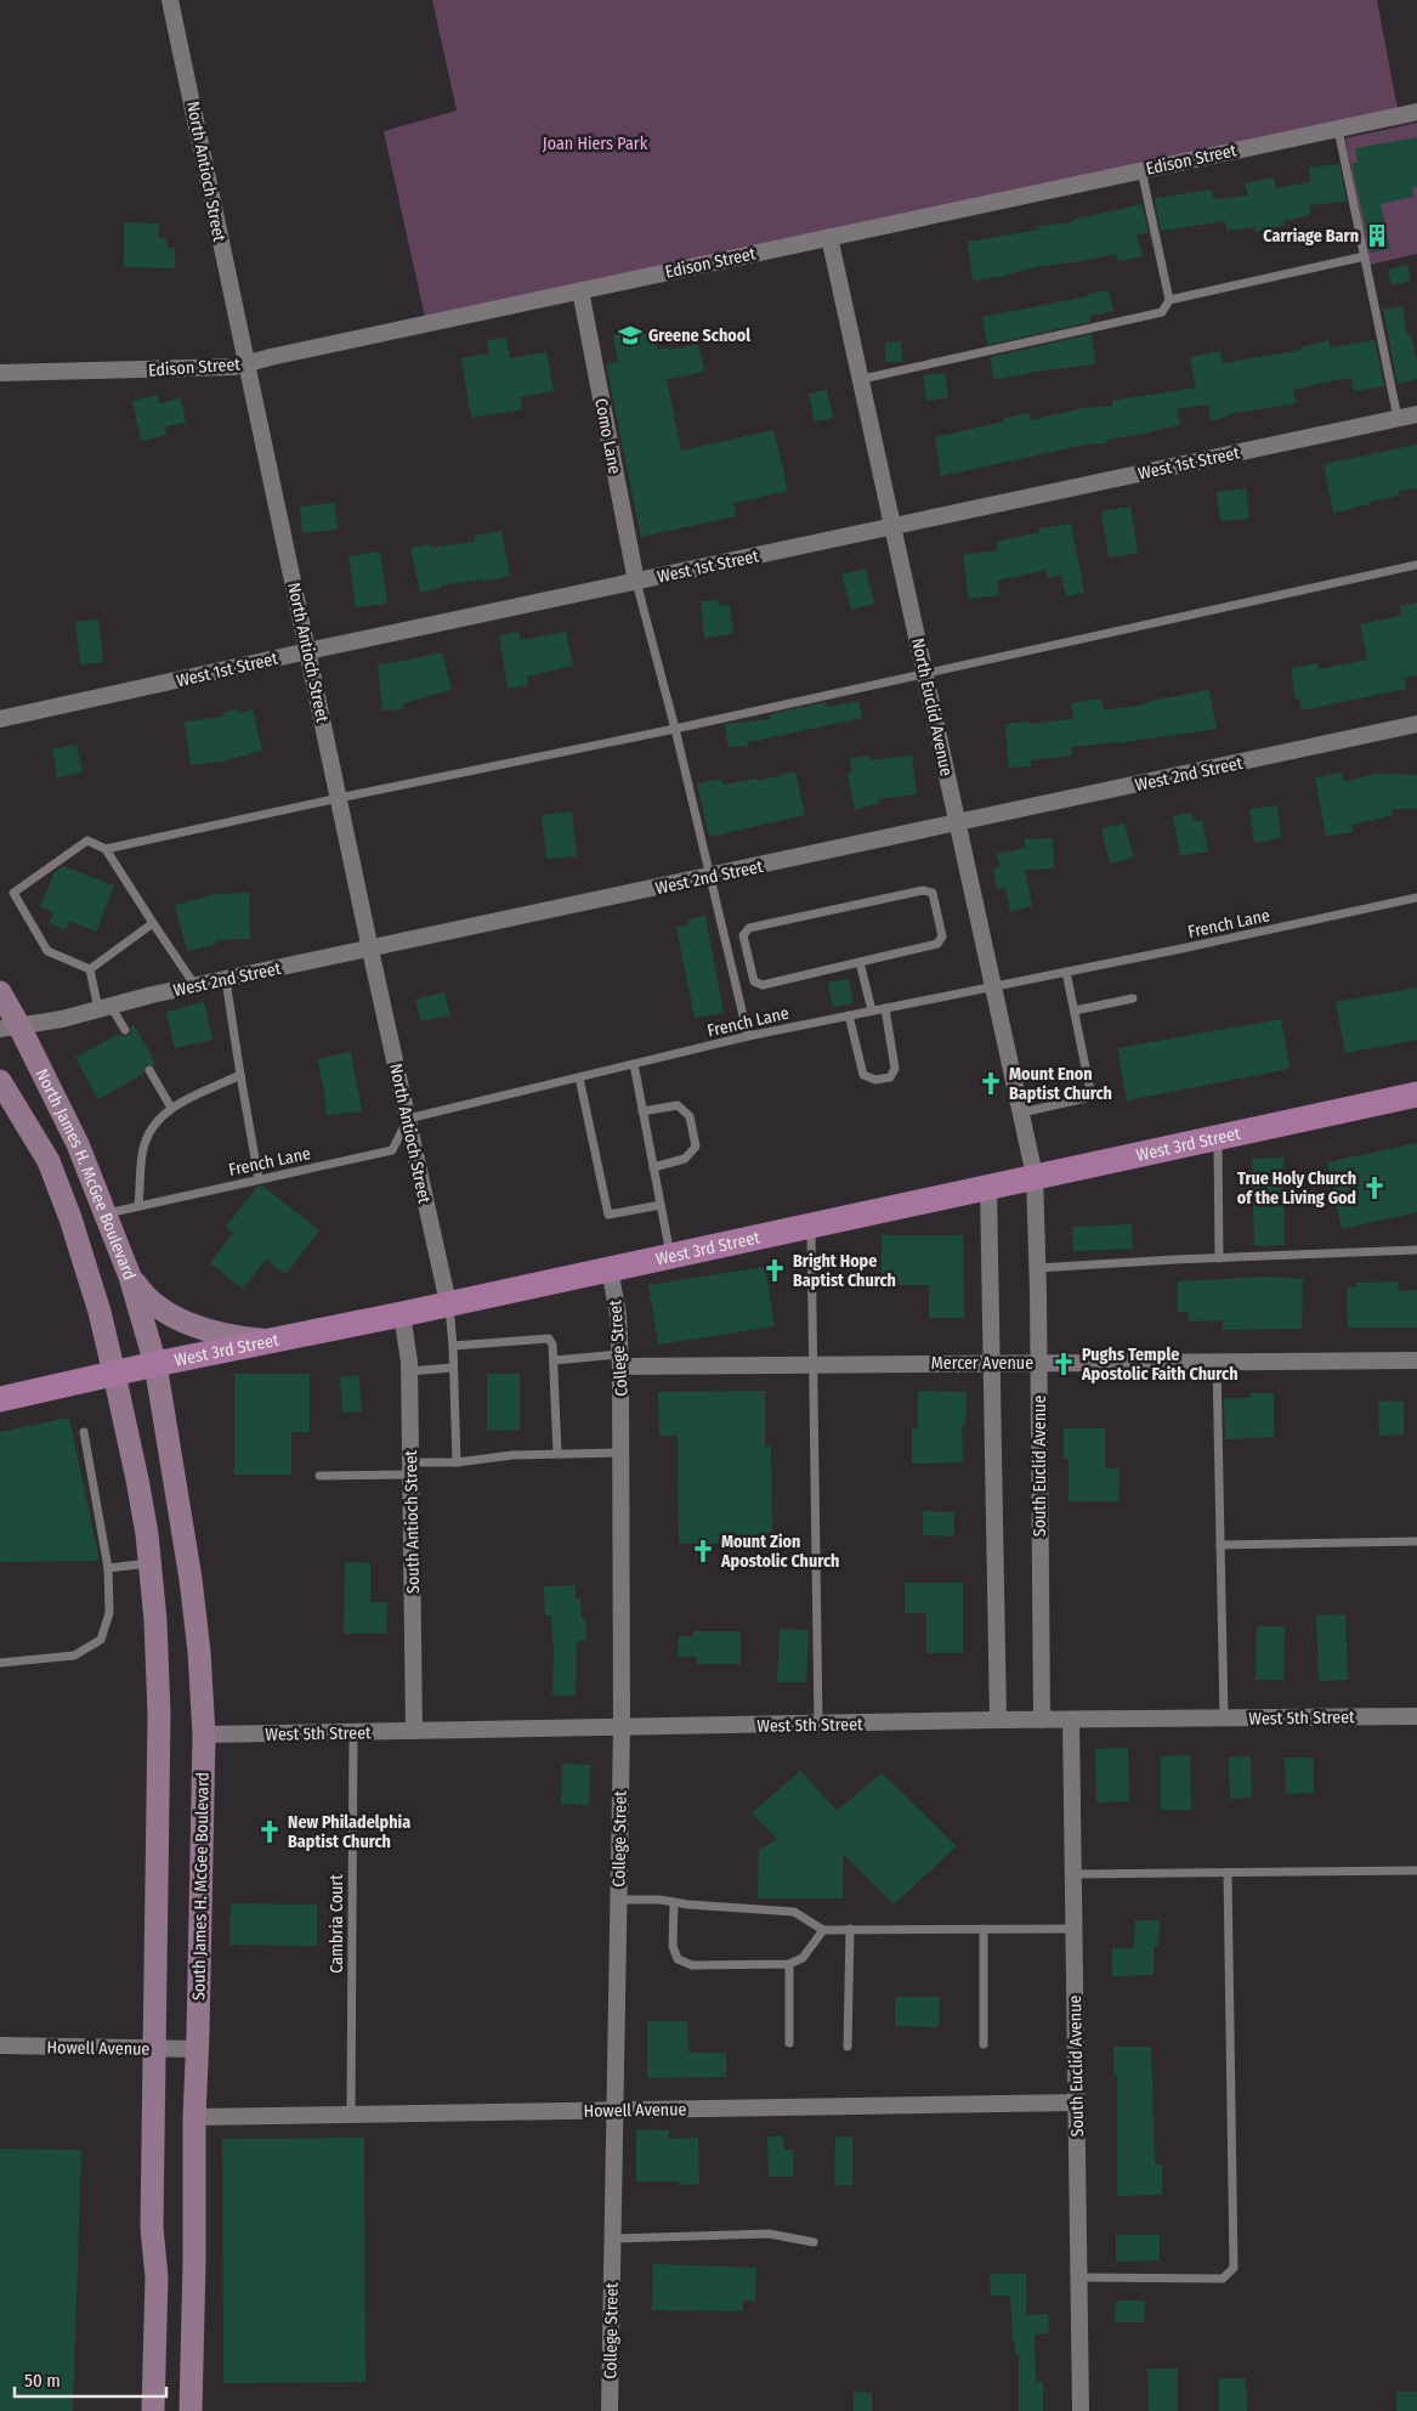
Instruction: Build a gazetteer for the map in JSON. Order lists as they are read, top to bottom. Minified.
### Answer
{"streets":{"main road":["West 3rd Street","North James H. McGee Boulevard","South James H. McGee Boulevard"],"street":["Edison Street","North Antioch Street","Como Lane","West 1st Street","North Euclid Avenue","West 2nd Street","College Street","Mercer Avenue","South Euclid Avenue","South Antioch Street","West 5th Street","Howell Avenue"],"lane":["French Lane","Cambria Court"]},"crossings":[["Edison Street","North Antioch Street"],["Edison Street","Como Lane"],["Edison Street","North Euclid Avenue"],["North Antioch Street","West 1st Street"],["North Antioch Street","West 2nd Street"],["North Antioch Street","French Lane"],["North Antioch Street","West 3rd Street"],["Como Lane","West 1st Street"],["West 1st Street","North Euclid Avenue"],["North Euclid Avenue","West 2nd Street"],["North Euclid Avenue","French Lane"],["North Euclid Avenue","West 3rd Street"],["North Euclid Avenue","South Euclid Avenue"],["West 2nd Street","North James H. McGee Boulevard"],["French Lane","North James H. McGee Boulevard"],["West 3rd Street","North James H. McGee Boulevard"],["West 3rd Street","College Street"],["West 3rd Street","South Euclid Avenue"],["West 3rd Street","South Antioch Street"],["West 3rd Street","South James H. McGee Boulevard"],["North James H. McGee Boulevard","South James H. McGee Boulevard"],["College Street","Mercer Avenue"],["College Street","West 5th Street"],["College Street","Howell Avenue"],["Mercer Avenue","South Euclid Avenue"],["South Euclid Avenue","West 5th Street"],["South Euclid Avenue","Howell Avenue"],["South Antioch Street","West 5th Street"],["West 5th Street","South James H. McGee Boulevard"],["West 5th Street","Cambria Court"],["South James H. McGee Boulevard","Howell Avenue"],["Cambria Court","Howell Avenue"]],"parks":["Joan Hiers Park"],"places":{"building":["Carriage Barn"],"school or university":["Greene School"],"church":["Mount Enon Baptist Church","True Holy Church of the Living God","Bright Hope Baptist Church","Pughs Temple Apostolic Faith Church","Mount Zion Apostolic Church","New Philadelphia Baptist Church"]},"scale_bar":"50 m"}
